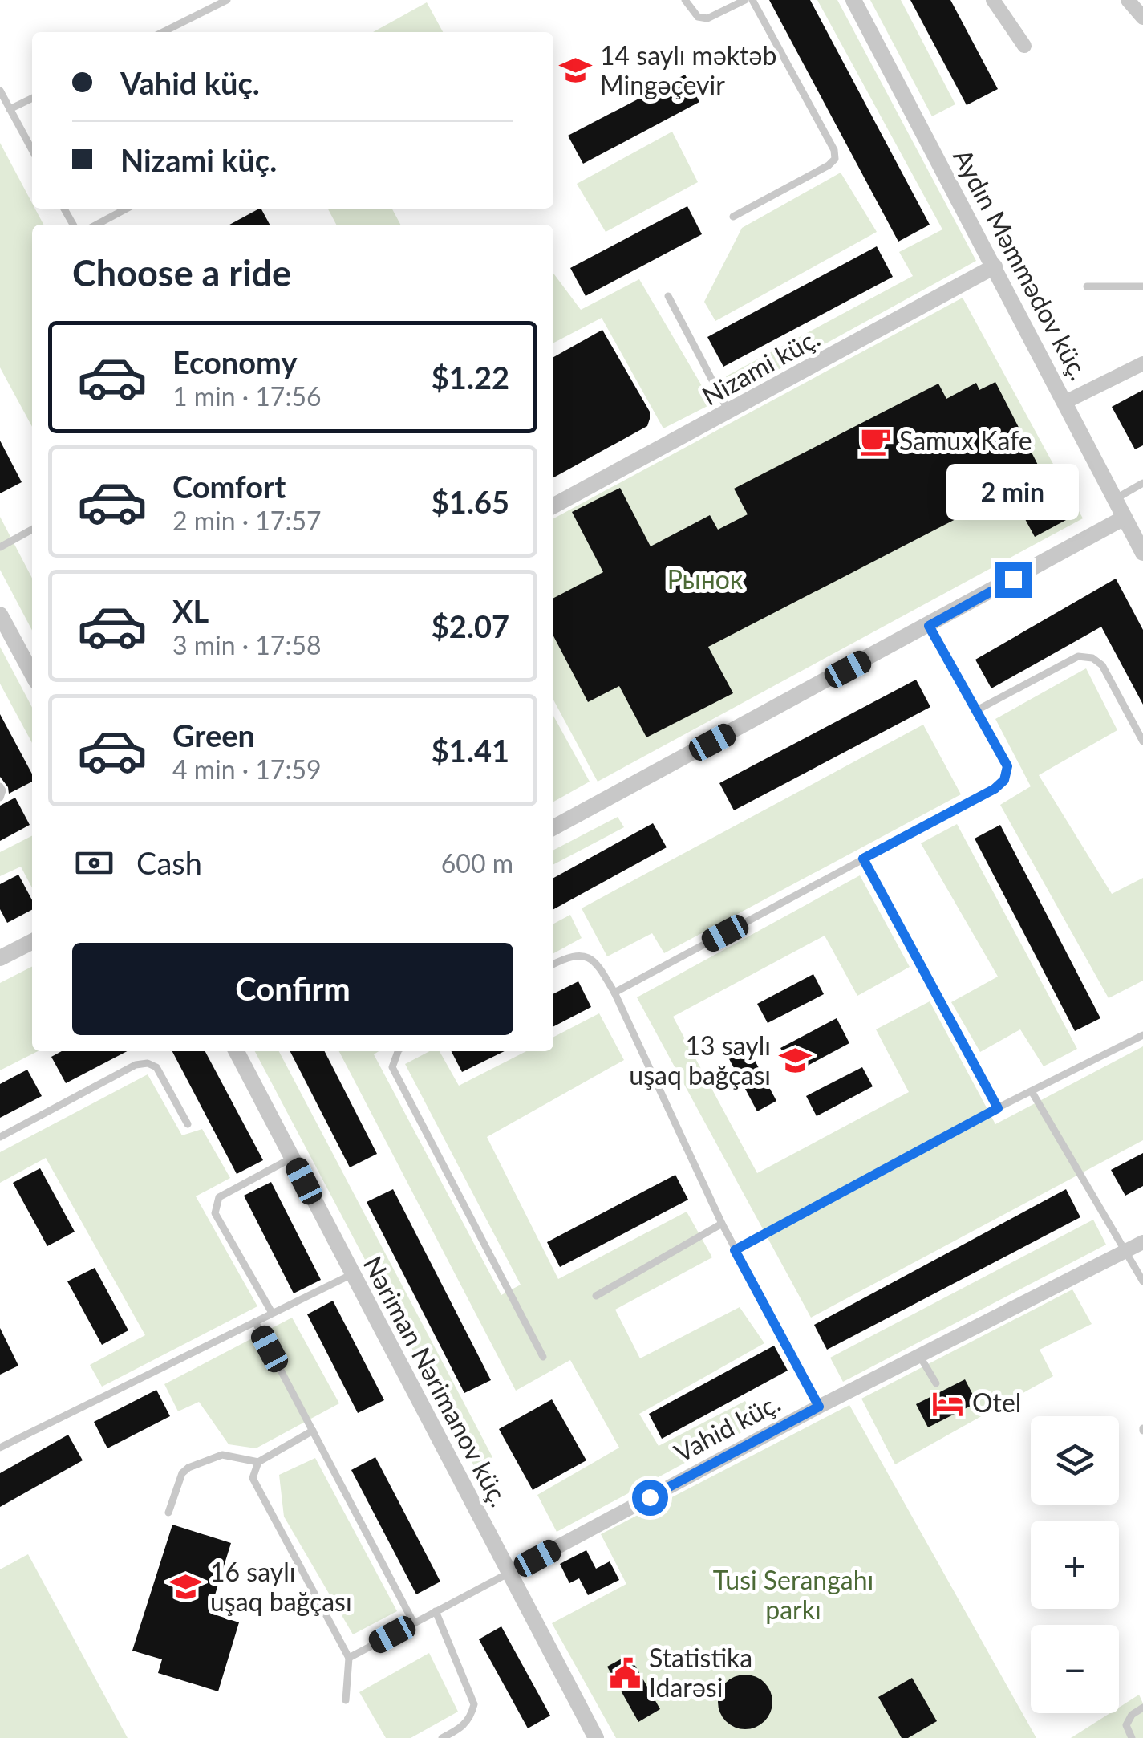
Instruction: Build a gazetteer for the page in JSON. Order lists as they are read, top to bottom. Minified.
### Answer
{"streets":{"street":["Aydın Məmmədov küç.","Nizami küç.","Nəriman Nərimanov küç.","Vahid küç."]},"crossings":[["Aydın Məmmədov küç.","Nizami küç."],["Nəriman Nərimanov küç.","Vahid küç."]],"parks":["Рынок","Tusi Serangahı parkı"],"places":{"school or university":["14 saylı məktəb Mingəçevir","13 saylı uşaq bağçası","16 saylı uşaq bağçası"],"cafe":["Samux Kafe"],"hotel":["Otel"],"public building":["Statistika Idarəsi"]},"page":{"banner":["Vahid küç.","Nizami küç."],"heading":"Choose a ride","list":[{"name":"Economy","note":"1 min · 17:56","value":"$1.22"},{"name":"Comfort","note":"2 min · 17:57","value":"$1.65"},{"name":"XL","note":"3 min · 17:58","value":"$2.07"},{"name":"Green","note":"4 min · 17:59","value":"$1.41"}],"bubble":"2 min","pay":["Cash","600 m"],"buttons":"Confirm","map_buttons":["+","−"]}}
